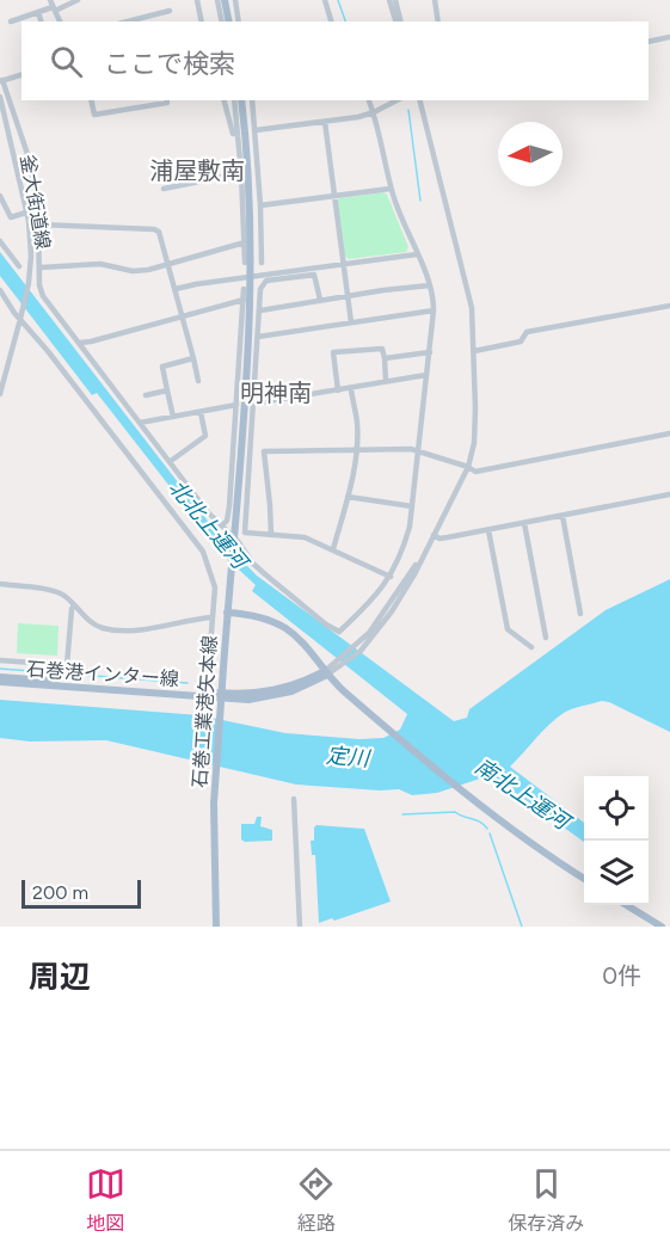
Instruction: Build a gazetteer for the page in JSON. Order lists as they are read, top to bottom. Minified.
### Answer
{"streets":{"main road":["石巻港インター線","石巻工業港矢本線"],"street":["釜大街道線"]},"crossings":[["石巻港インター線","石巻工業港矢本線"]],"districts":["浦屋敷南","明神南"],"water":["北北上運河","定川","南北上運河"],"scale_bar":"200 m","north":"left","page":{"search":"ここで検索","scale":"200 m","heading":["周辺","0件"],"nav":["地図","経路","保存済み"]}}
